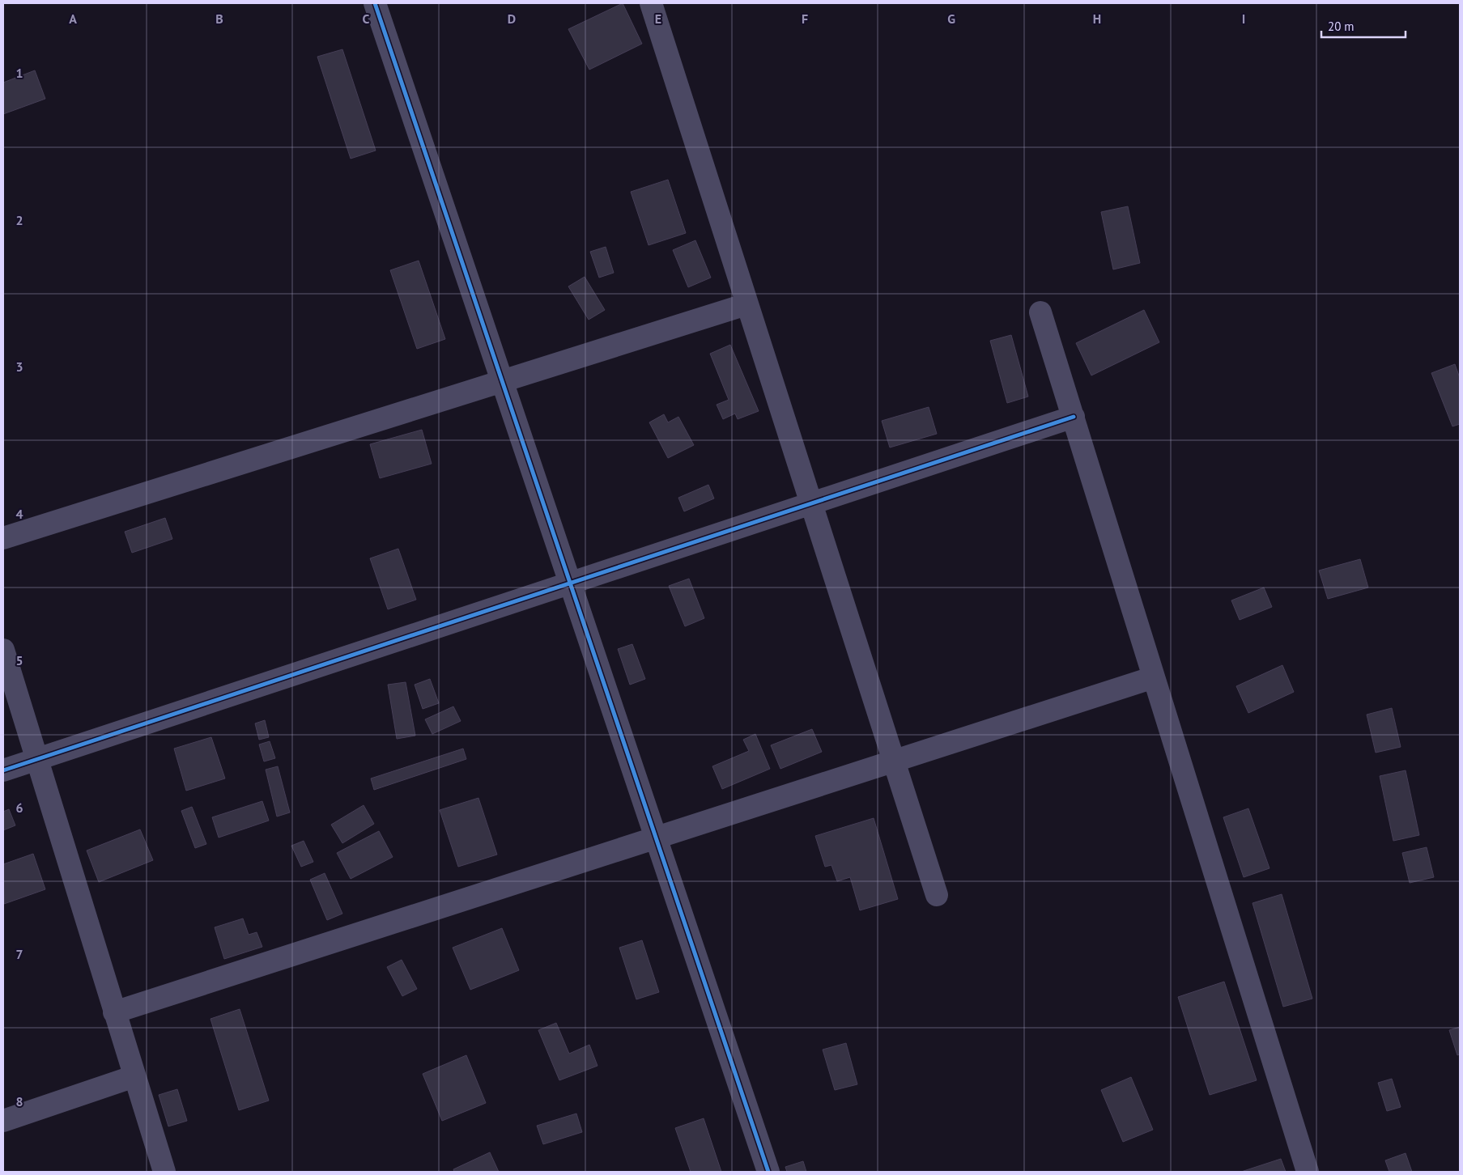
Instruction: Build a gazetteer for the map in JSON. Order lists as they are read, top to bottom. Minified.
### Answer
{"scale_bar":"20 m","grid":{"columns":["A","B","C","D","E","F","G","H","I"],"rows":["1","2","3","4","5","6","7","8"]}}
